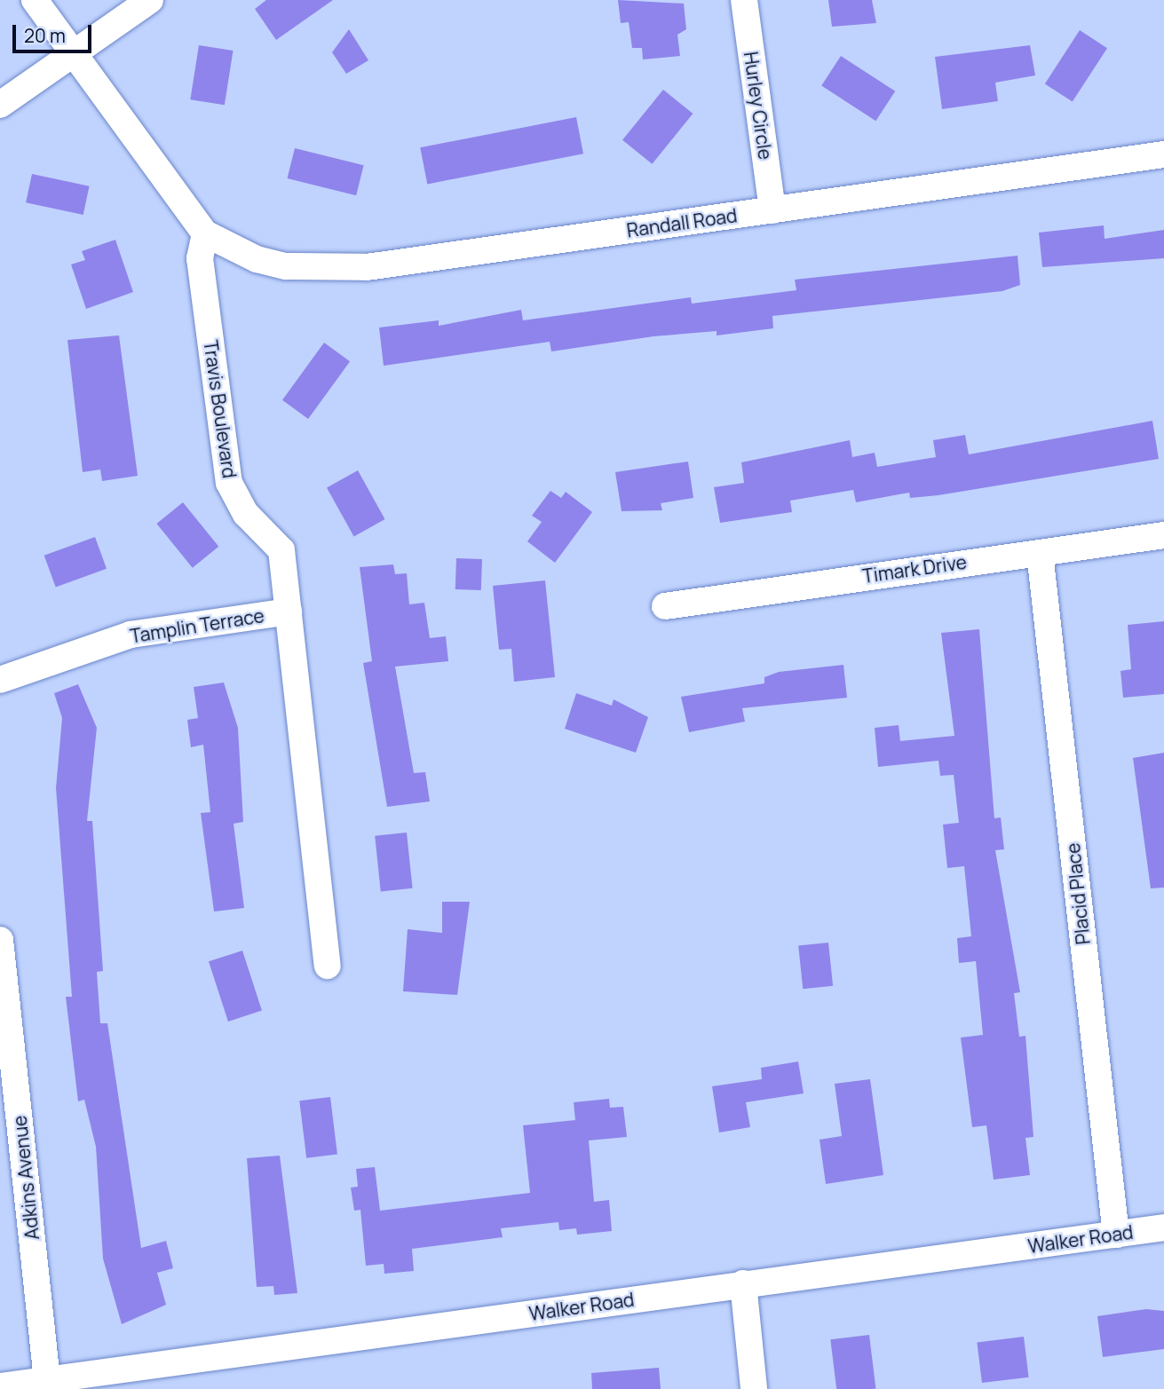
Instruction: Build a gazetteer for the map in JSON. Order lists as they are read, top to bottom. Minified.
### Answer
{"streets":{"street":["Hurley Circle","Randall Road","Travis Boulevard","Timark Drive","Tamplin Terrace","Placid Place","Adkins Avenue","Walker Road"]},"crossings":[["Hurley Circle","Randall Road"],["Randall Road","Travis Boulevard"],["Travis Boulevard","Tamplin Terrace"],["Timark Drive","Placid Place"],["Placid Place","Walker Road"],["Adkins Avenue","Walker Road"]],"scale_bar":"20 m"}
